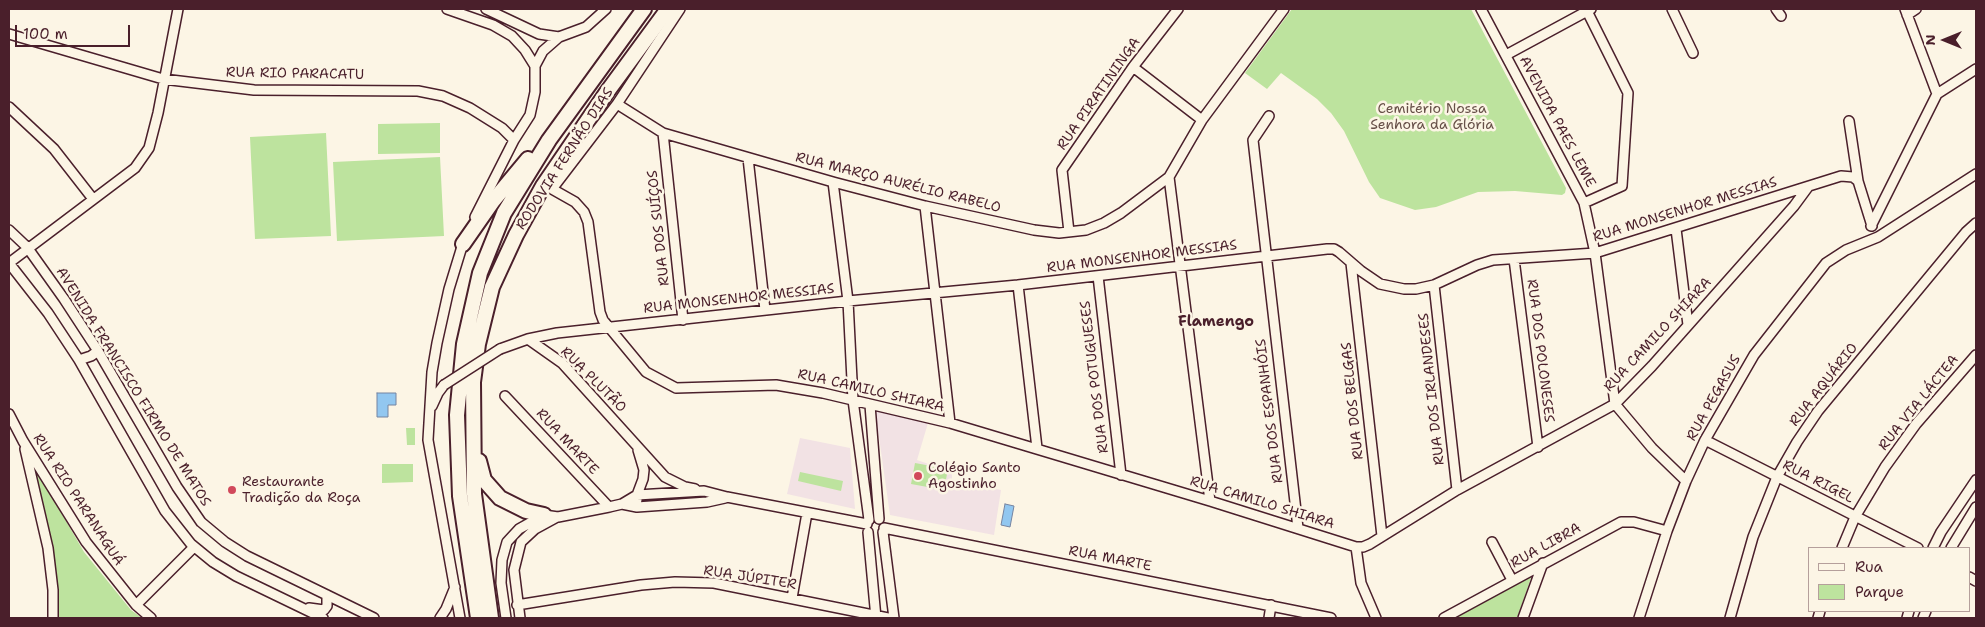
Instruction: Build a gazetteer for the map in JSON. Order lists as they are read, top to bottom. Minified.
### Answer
{"streets":{"highway":["RODOVIA FERNÃO DIAS"],"street":["RUA RIO PARACATU","RUA PIRATININGA","AVENIDA PAES LEME","RUA MARÇO AURÉLIO RABELO","RUA MONSENHOR MESSIAS","RUA DOS SUÍÇOS","RUA CAMILO SHIARA","RUA DOS POLONESES","RUA DOS POTUGUESES","RUA PLUTÃO","RUA AQUÁRIO","AVENIDA FRANCISCO FIRMO DE MATOS","RUA DOS IRLANDESES","RUA PEGASUS","RUA DOS BELGAS","RUA VIA LÁCTEA","RUA DOS ESPANHÓIS","RUA MARTE","RUA RIGEL","RUA RIO PARANAGUÁ","RUA LIBRA","RUA JÚPITER"]},"crossings":[["RUA PIRATININGA","RUA MARÇO AURÉLIO RABELO"],["AVENIDA PAES LEME","RUA MONSENHOR MESSIAS"],["AVENIDA PAES LEME","RUA CAMILO SHIARA"],["RODOVIA FERNÃO DIAS","RUA MARÇO AURÉLIO RABELO"],["RODOVIA FERNÃO DIAS","RUA CAMILO SHIARA"],["RUA MARÇO AURÉLIO RABELO","RUA DOS SUÍÇOS"],["RUA MONSENHOR MESSIAS","RUA DOS SUÍÇOS"],["RUA MONSENHOR MESSIAS","RUA CAMILO SHIARA"],["RUA MONSENHOR MESSIAS","RUA DOS POLONESES"],["RUA MONSENHOR MESSIAS","RUA DOS POTUGUESES"],["RUA MONSENHOR MESSIAS","RUA PLUTÃO"],["RUA MONSENHOR MESSIAS","RUA DOS IRLANDESES"],["RUA MONSENHOR MESSIAS","RUA DOS BELGAS"],["RUA MONSENHOR MESSIAS","RUA DOS ESPANHÓIS"],["RUA CAMILO SHIARA","RUA DOS POLONESES"],["RUA CAMILO SHIARA","RUA DOS POTUGUESES"],["RUA CAMILO SHIARA","RUA DOS IRLANDESES"],["RUA CAMILO SHIARA","RUA DOS BELGAS"],["RUA CAMILO SHIARA","RUA DOS ESPANHÓIS"],["RUA AQUÁRIO","RUA RIGEL"],["RUA PEGASUS","RUA RIGEL"],["RUA PEGASUS","RUA LIBRA"],["RUA VIA LÁCTEA","RUA RIGEL"]],"districts":["Flamengo"],"parks":["Cemitério Nossa Senhora da Glória"],"places":["Colégio Santo Agostinho","Restaurante Tradição da Roça"],"legend":["Rua","Parque"],"scale_bar":"100 m","north":"left"}
